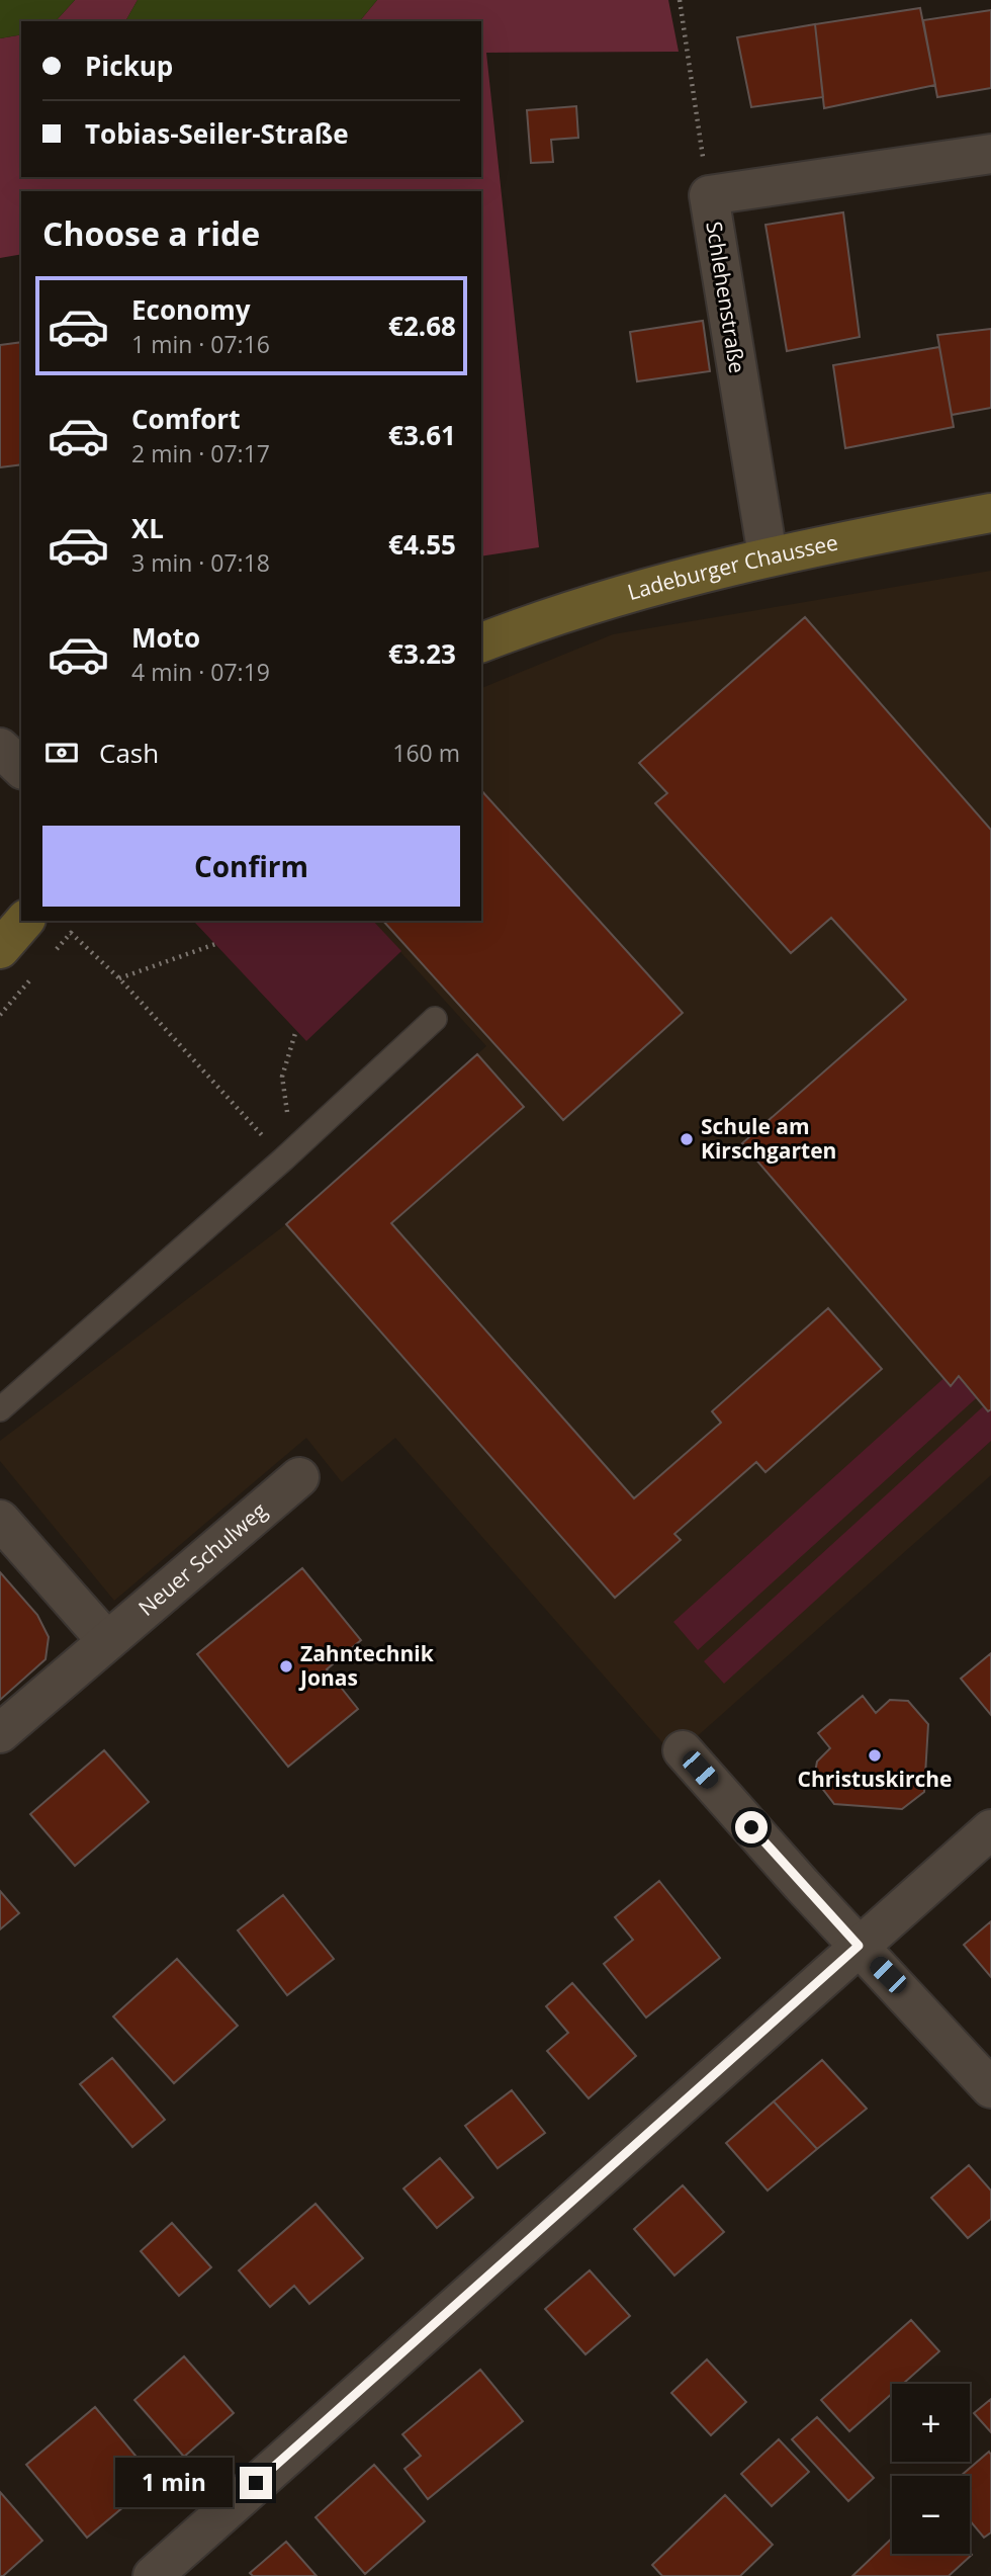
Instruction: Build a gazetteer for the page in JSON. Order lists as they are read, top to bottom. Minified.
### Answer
{"streets":{"main road":["Ladeburger Chaussee"],"street":["Schlehenstraße","Neuer Schulweg"]},"crossings":[["Schlehenstraße","Ladeburger Chaussee"]],"places":["Schule am Kirschgarten","Zahntechnik Jonas","Christuskirche"],"page":{"banner":["Pickup","Tobias-Seiler-Straße"],"heading":"Choose a ride","list":[{"name":"Economy","note":"1 min · 07:16","value":"€2.68"},{"name":"Comfort","note":"2 min · 07:17","value":"€3.61"},{"name":"XL","note":"3 min · 07:18","value":"€4.55"},{"name":"Moto","note":"4 min · 07:19","value":"€3.23"}],"pay":["Cash","160 m"],"buttons":"Confirm","map_buttons":["+","−"],"bubble":"1 min"}}
